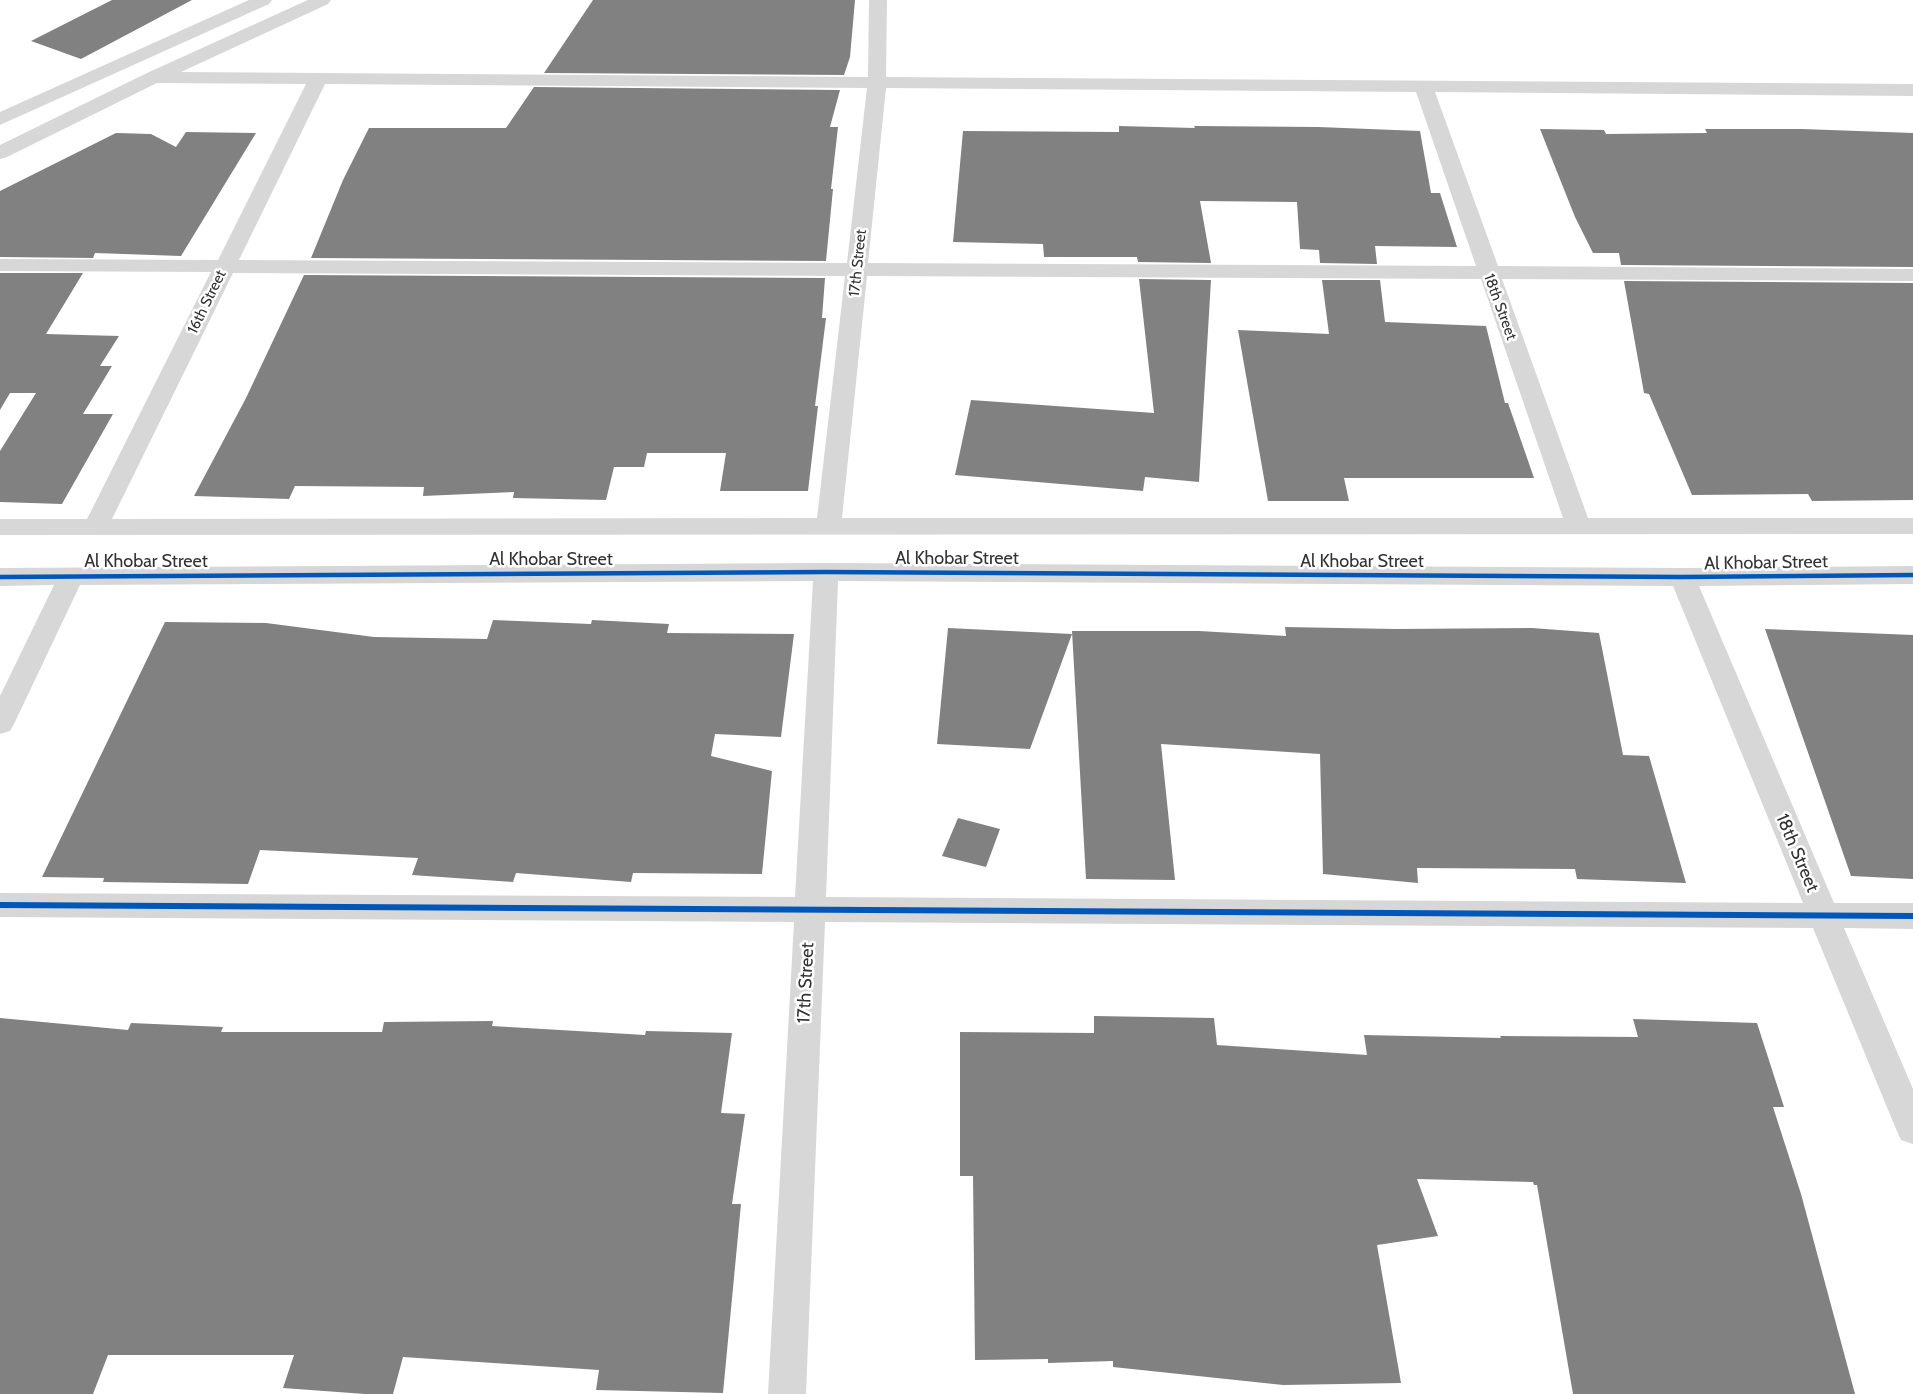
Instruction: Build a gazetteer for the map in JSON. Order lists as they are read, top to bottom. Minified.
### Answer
{"streets":{"street":["17th Street","16th Street","18th Street","Al Khobar Street"]},"crossings":[["17th Street","Al Khobar Street"],["16th Street","Al Khobar Street"],["18th Street","Al Khobar Street"]]}
